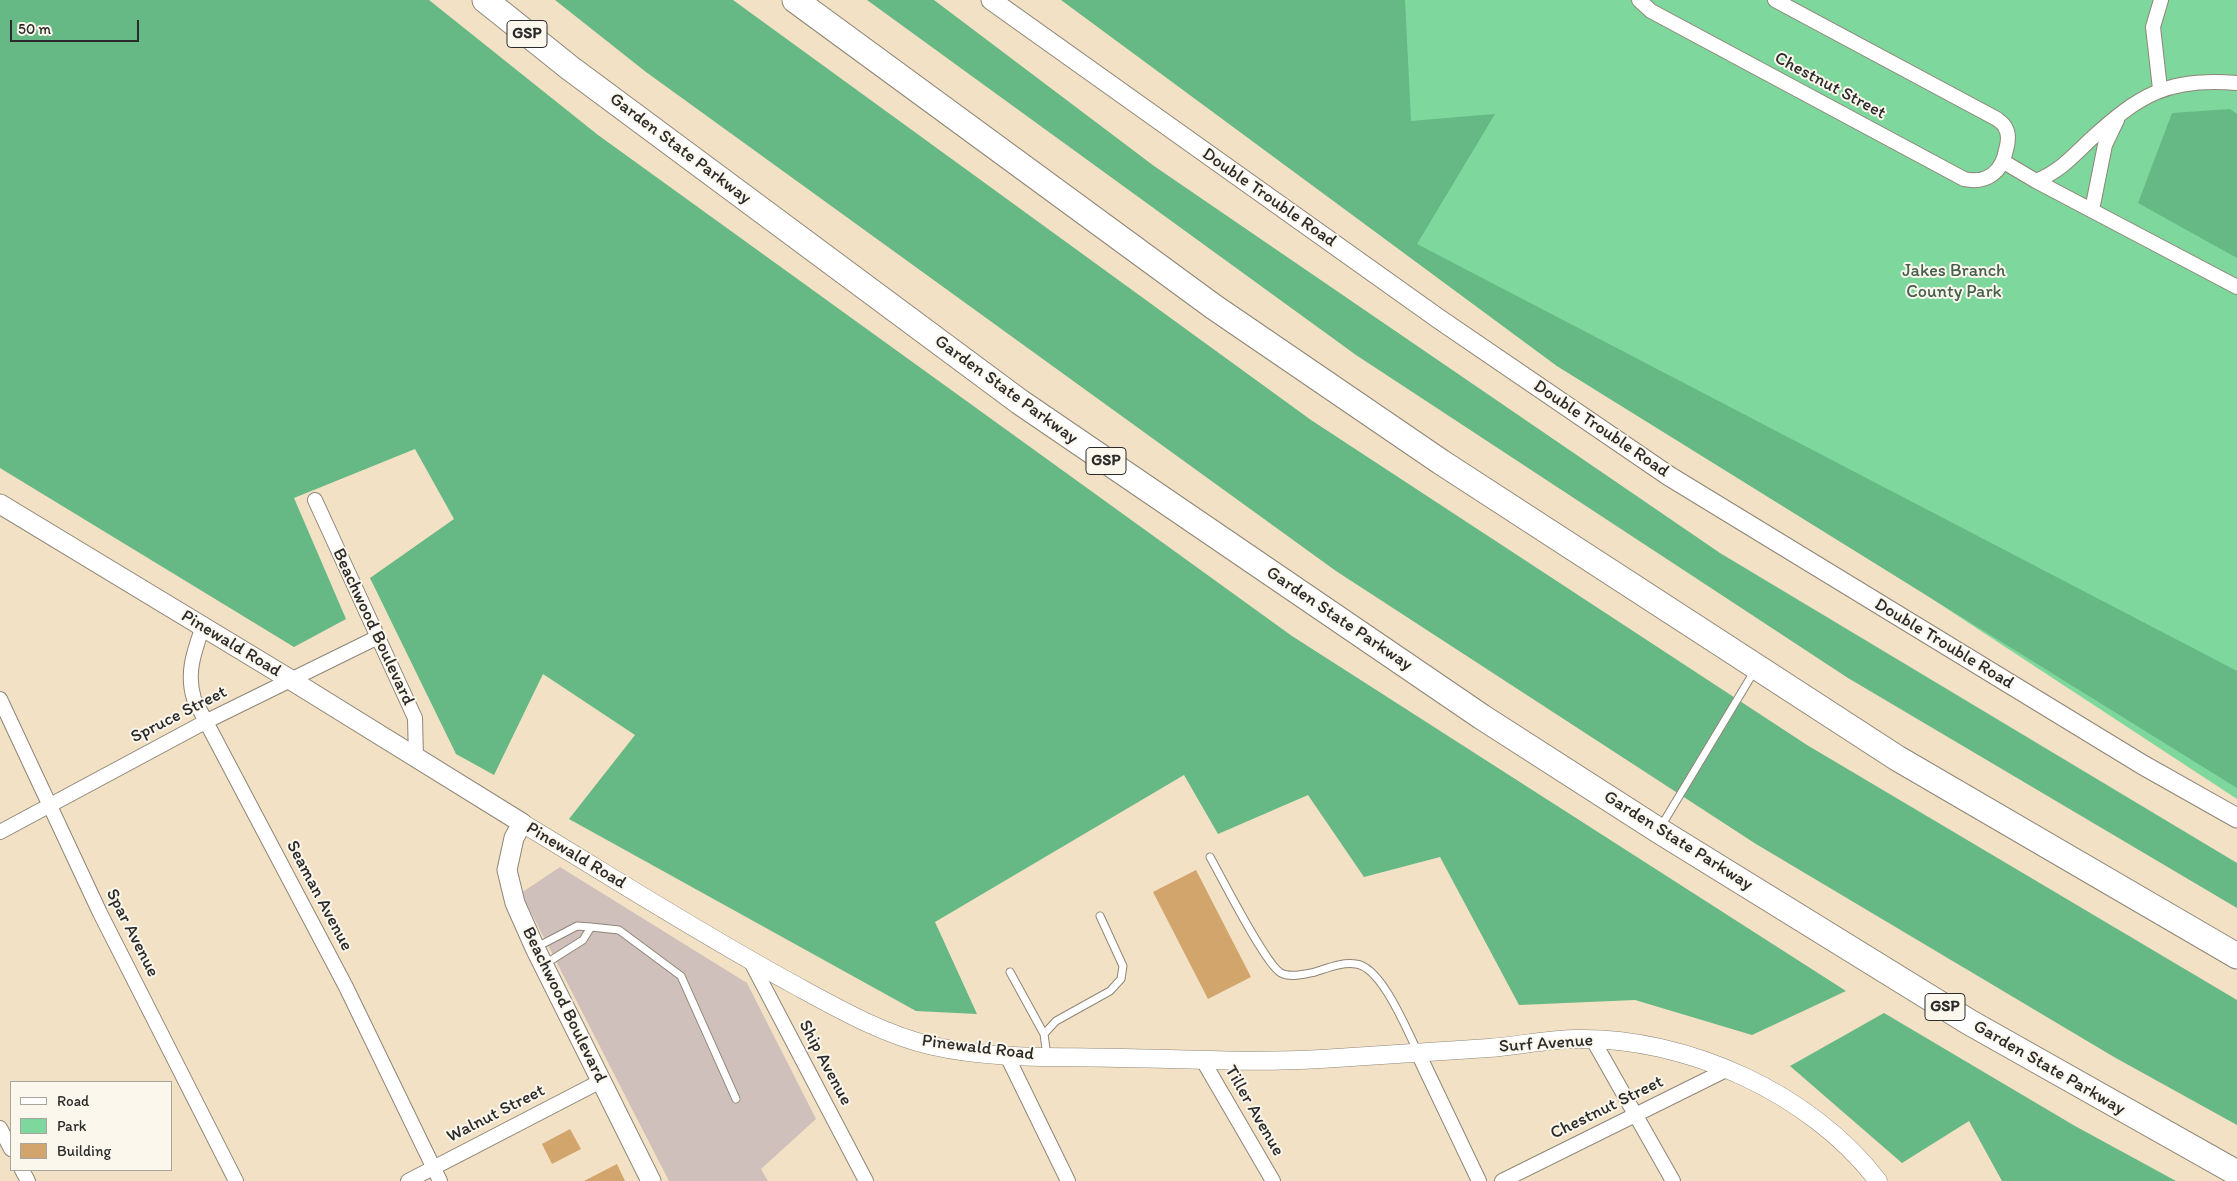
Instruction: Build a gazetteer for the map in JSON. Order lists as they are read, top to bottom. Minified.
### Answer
{"streets":{"highway":["GSP","Garden State Parkway"],"main road":["Double Trouble Road","Beachwood Boulevard","Pinewald Road"],"street":["Chestnut Street","Spruce Street","Seaman Avenue","Spar Avenue","Surf Avenue","Ship Avenue","Tiller Avenue","Walnut Street"]},"crossings":[["Chestnut Street","Surf Avenue"],["Beachwood Boulevard","Pinewald Road"],["Beachwood Boulevard","Spruce Street"],["Beachwood Boulevard","Walnut Street"],["Pinewald Road","Spruce Street"],["Pinewald Road","Seaman Avenue"],["Pinewald Road","Surf Avenue"],["Pinewald Road","Ship Avenue"],["Pinewald Road","Tiller Avenue"],["Spruce Street","Seaman Avenue"],["Spruce Street","Spar Avenue"],["Seaman Avenue","Walnut Street"],["Surf Avenue","Tiller Avenue"]],"parks":["Jakes Branch County Park"],"legend":["Road","Park","Building"],"scale_bar":"50 m"}
